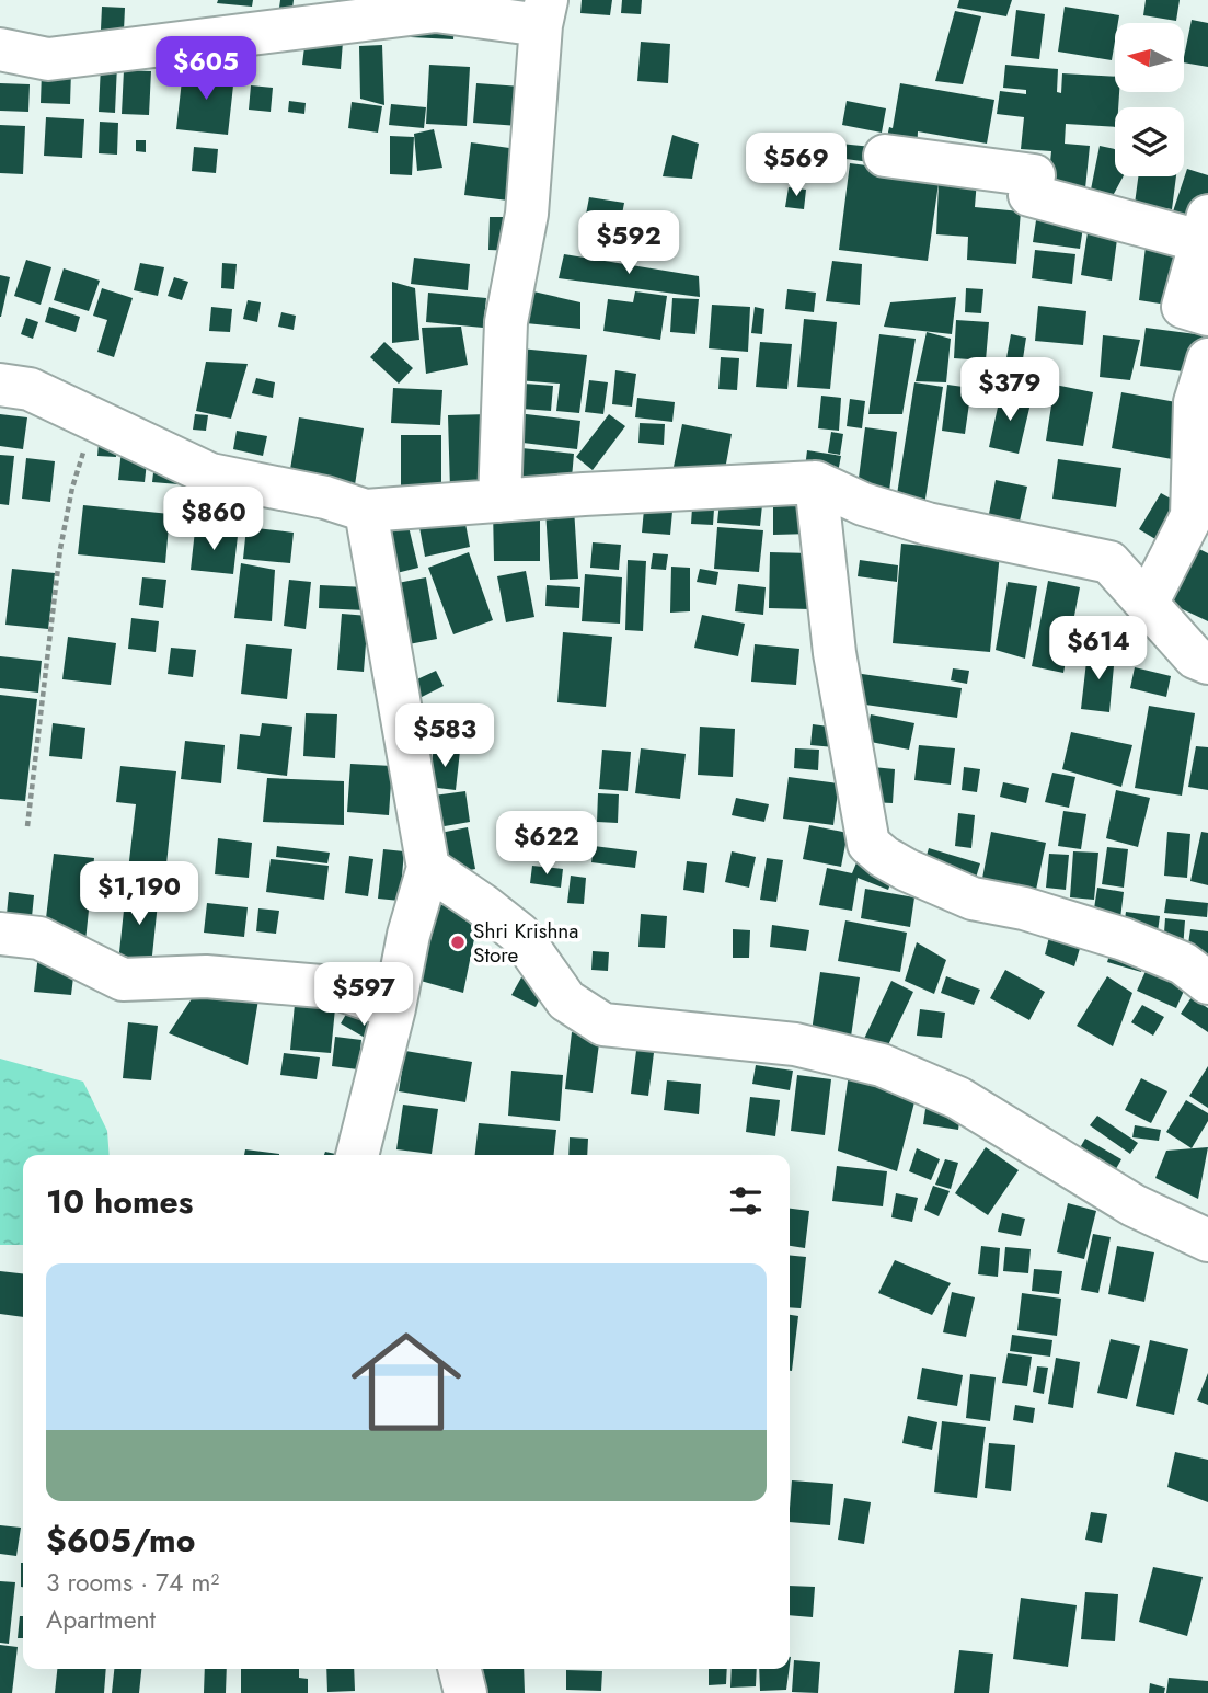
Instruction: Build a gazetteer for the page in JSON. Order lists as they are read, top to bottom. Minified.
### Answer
{"places":["Shri Krishna Store"],"north":"left","page":{"price":["$605","$569","$592","$379","$860","$614","$583","$622","$1,190","$597"],"heading":"10 homes","list":[{"name":"$605/mo","note":"3 rooms · 74 m² · Apartment"}]}}
